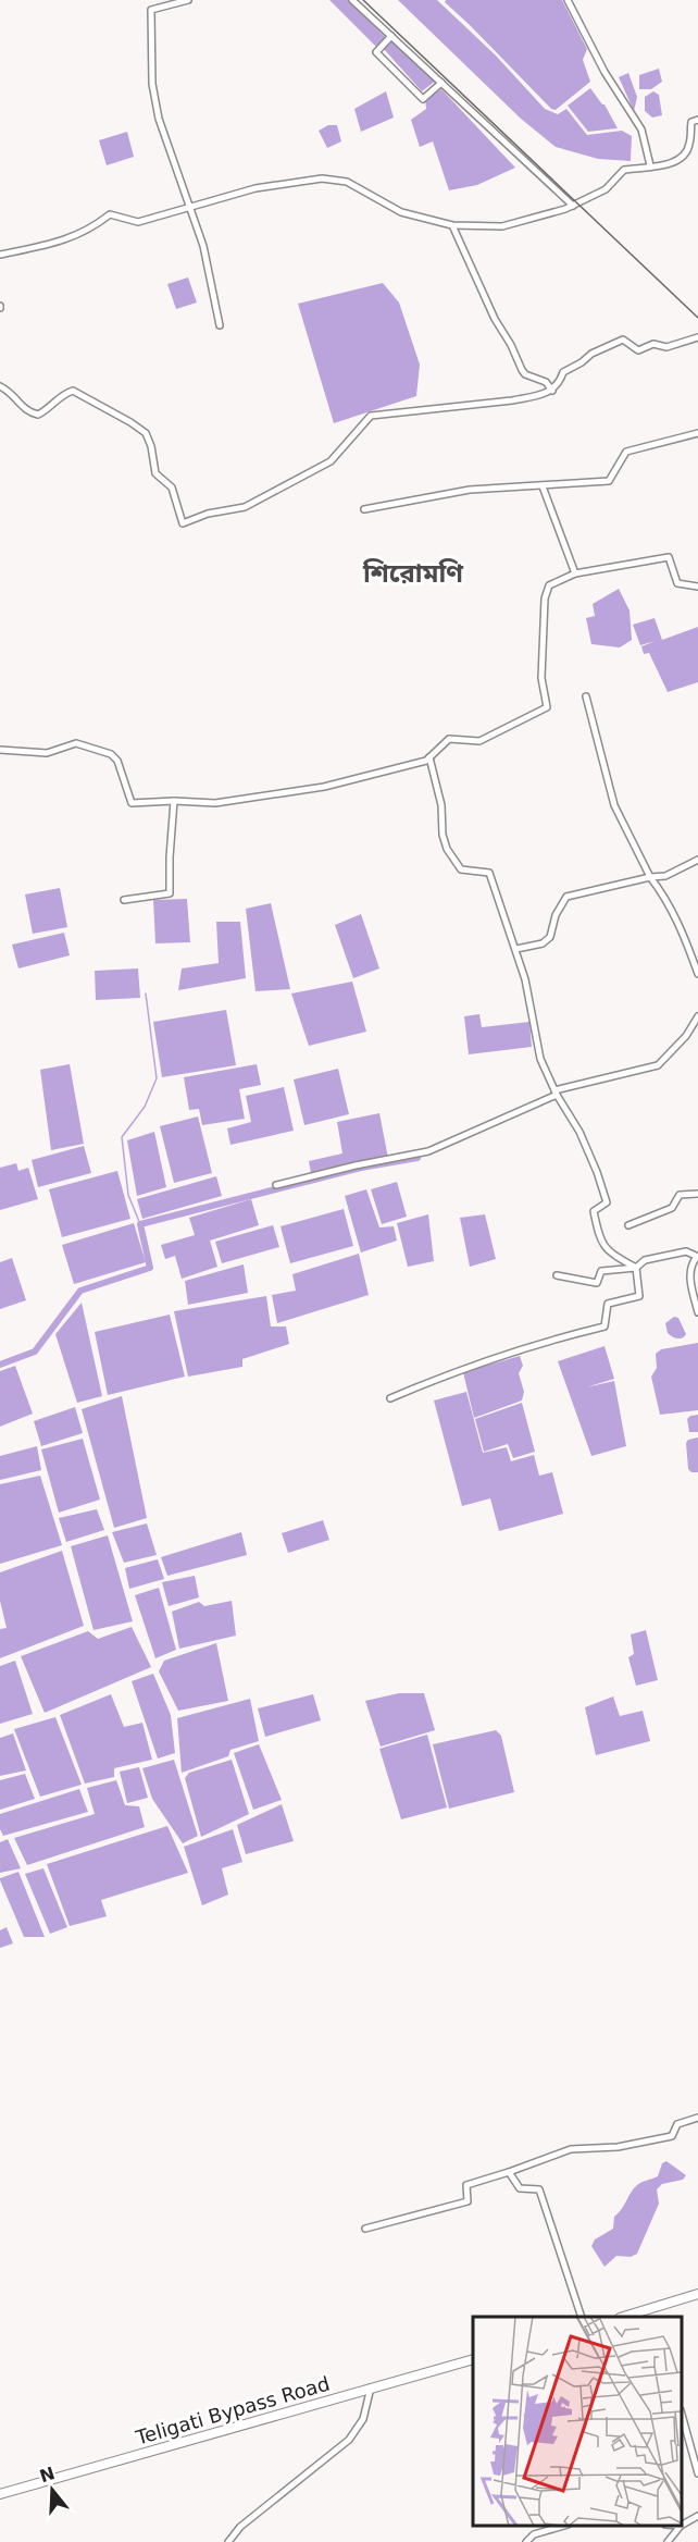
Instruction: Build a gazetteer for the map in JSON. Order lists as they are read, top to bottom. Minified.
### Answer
{"streets":{"main road":["Teligati Bypass Road"]},"districts":["শিরোমণি"],"north":"top"}
